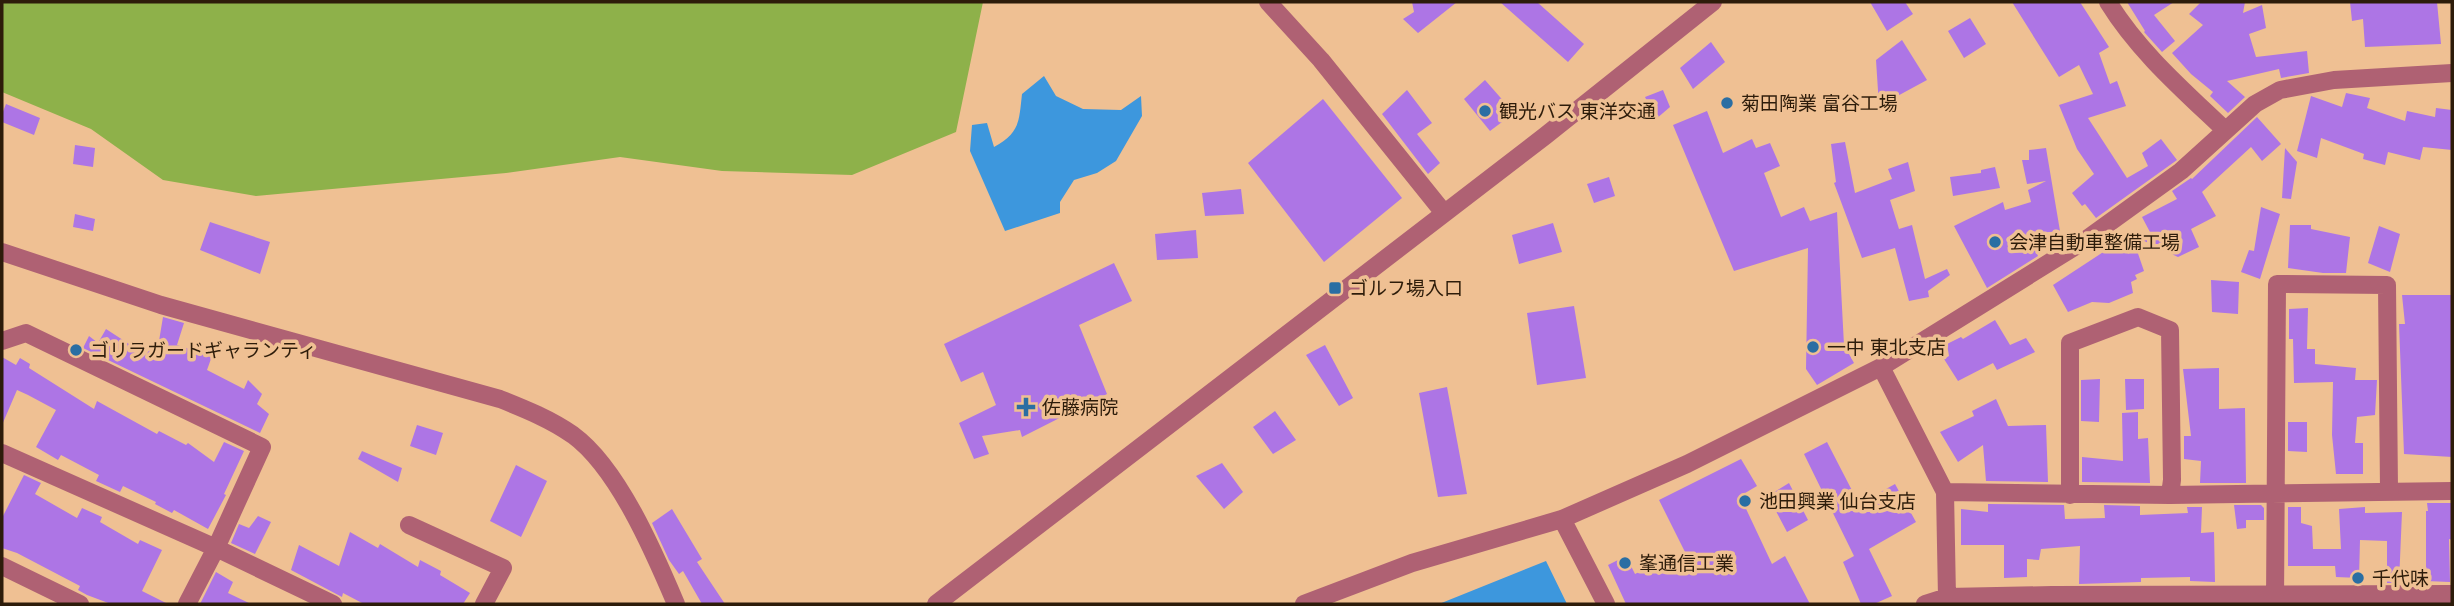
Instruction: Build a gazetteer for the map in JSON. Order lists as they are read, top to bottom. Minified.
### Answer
{"places":{"other":["菊田陶業 富谷工場","観光バス 東洋交通","会津自動車整備工場","一中 東北支店","ゴリラガードギャランティ","池田興業 仙台支店","峯通信工業","千代味"],"transit":["ゴルフ場入口"],"health":["佐藤病院"]}}
